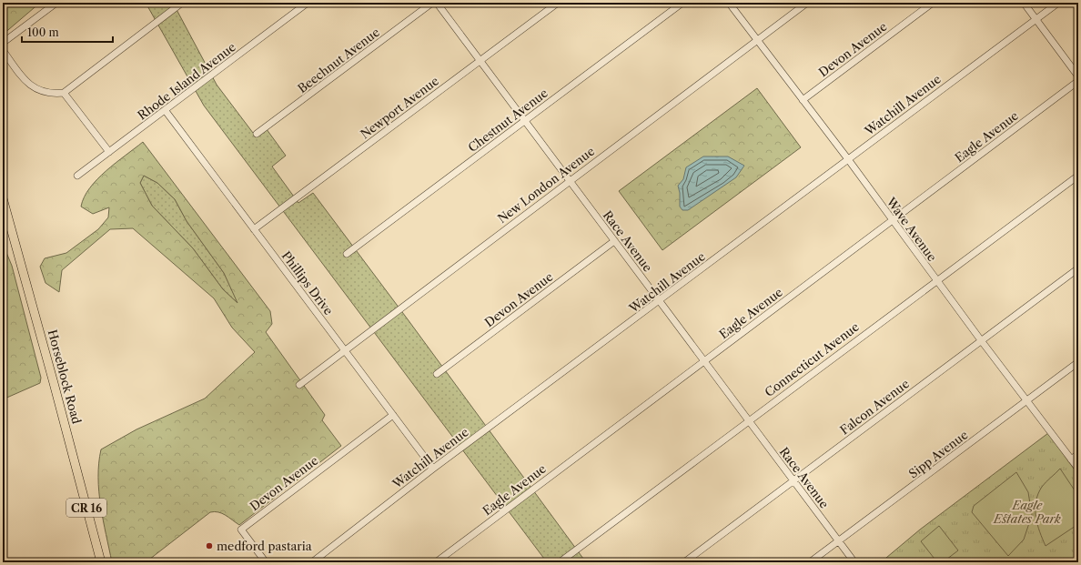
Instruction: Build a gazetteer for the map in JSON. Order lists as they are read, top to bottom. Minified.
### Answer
{"streets":{"main road":["Horseblock Road","CR 16"],"street":["Devon Avenue","Beechnut Avenue","Rhode Island Avenue","Watchill Avenue","Newport Avenue","Chestnut Avenue","Eagle Avenue","New London Avenue","Wave Avenue","Race Avenue","Phillips Drive","Connecticut Avenue","Falcon Avenue","Sipp Avenue"]},"crossings":[["Devon Avenue","Wave Avenue"],["Devon Avenue","Race Avenue"],["Devon Avenue","Phillips Drive"],["Rhode Island Avenue","Phillips Drive"],["Watchill Avenue","Wave Avenue"],["Watchill Avenue","Race Avenue"],["Watchill Avenue","Phillips Drive"],["Newport Avenue","Race Avenue"],["Newport Avenue","Phillips Drive"],["Chestnut Avenue","Race Avenue"],["Eagle Avenue","Wave Avenue"],["Eagle Avenue","Race Avenue"],["New London Avenue","Wave Avenue"],["New London Avenue","Race Avenue"],["New London Avenue","Phillips Drive"],["Wave Avenue","Connecticut Avenue"],["Wave Avenue","Falcon Avenue"],["Wave Avenue","Sipp Avenue"],["Race Avenue","Connecticut Avenue"],["Race Avenue","Falcon Avenue"],["Race Avenue","Sipp Avenue"]],"parks":["Eagle Estates Park"],"places":["medford pastaria"],"scale_bar":"100 m"}
